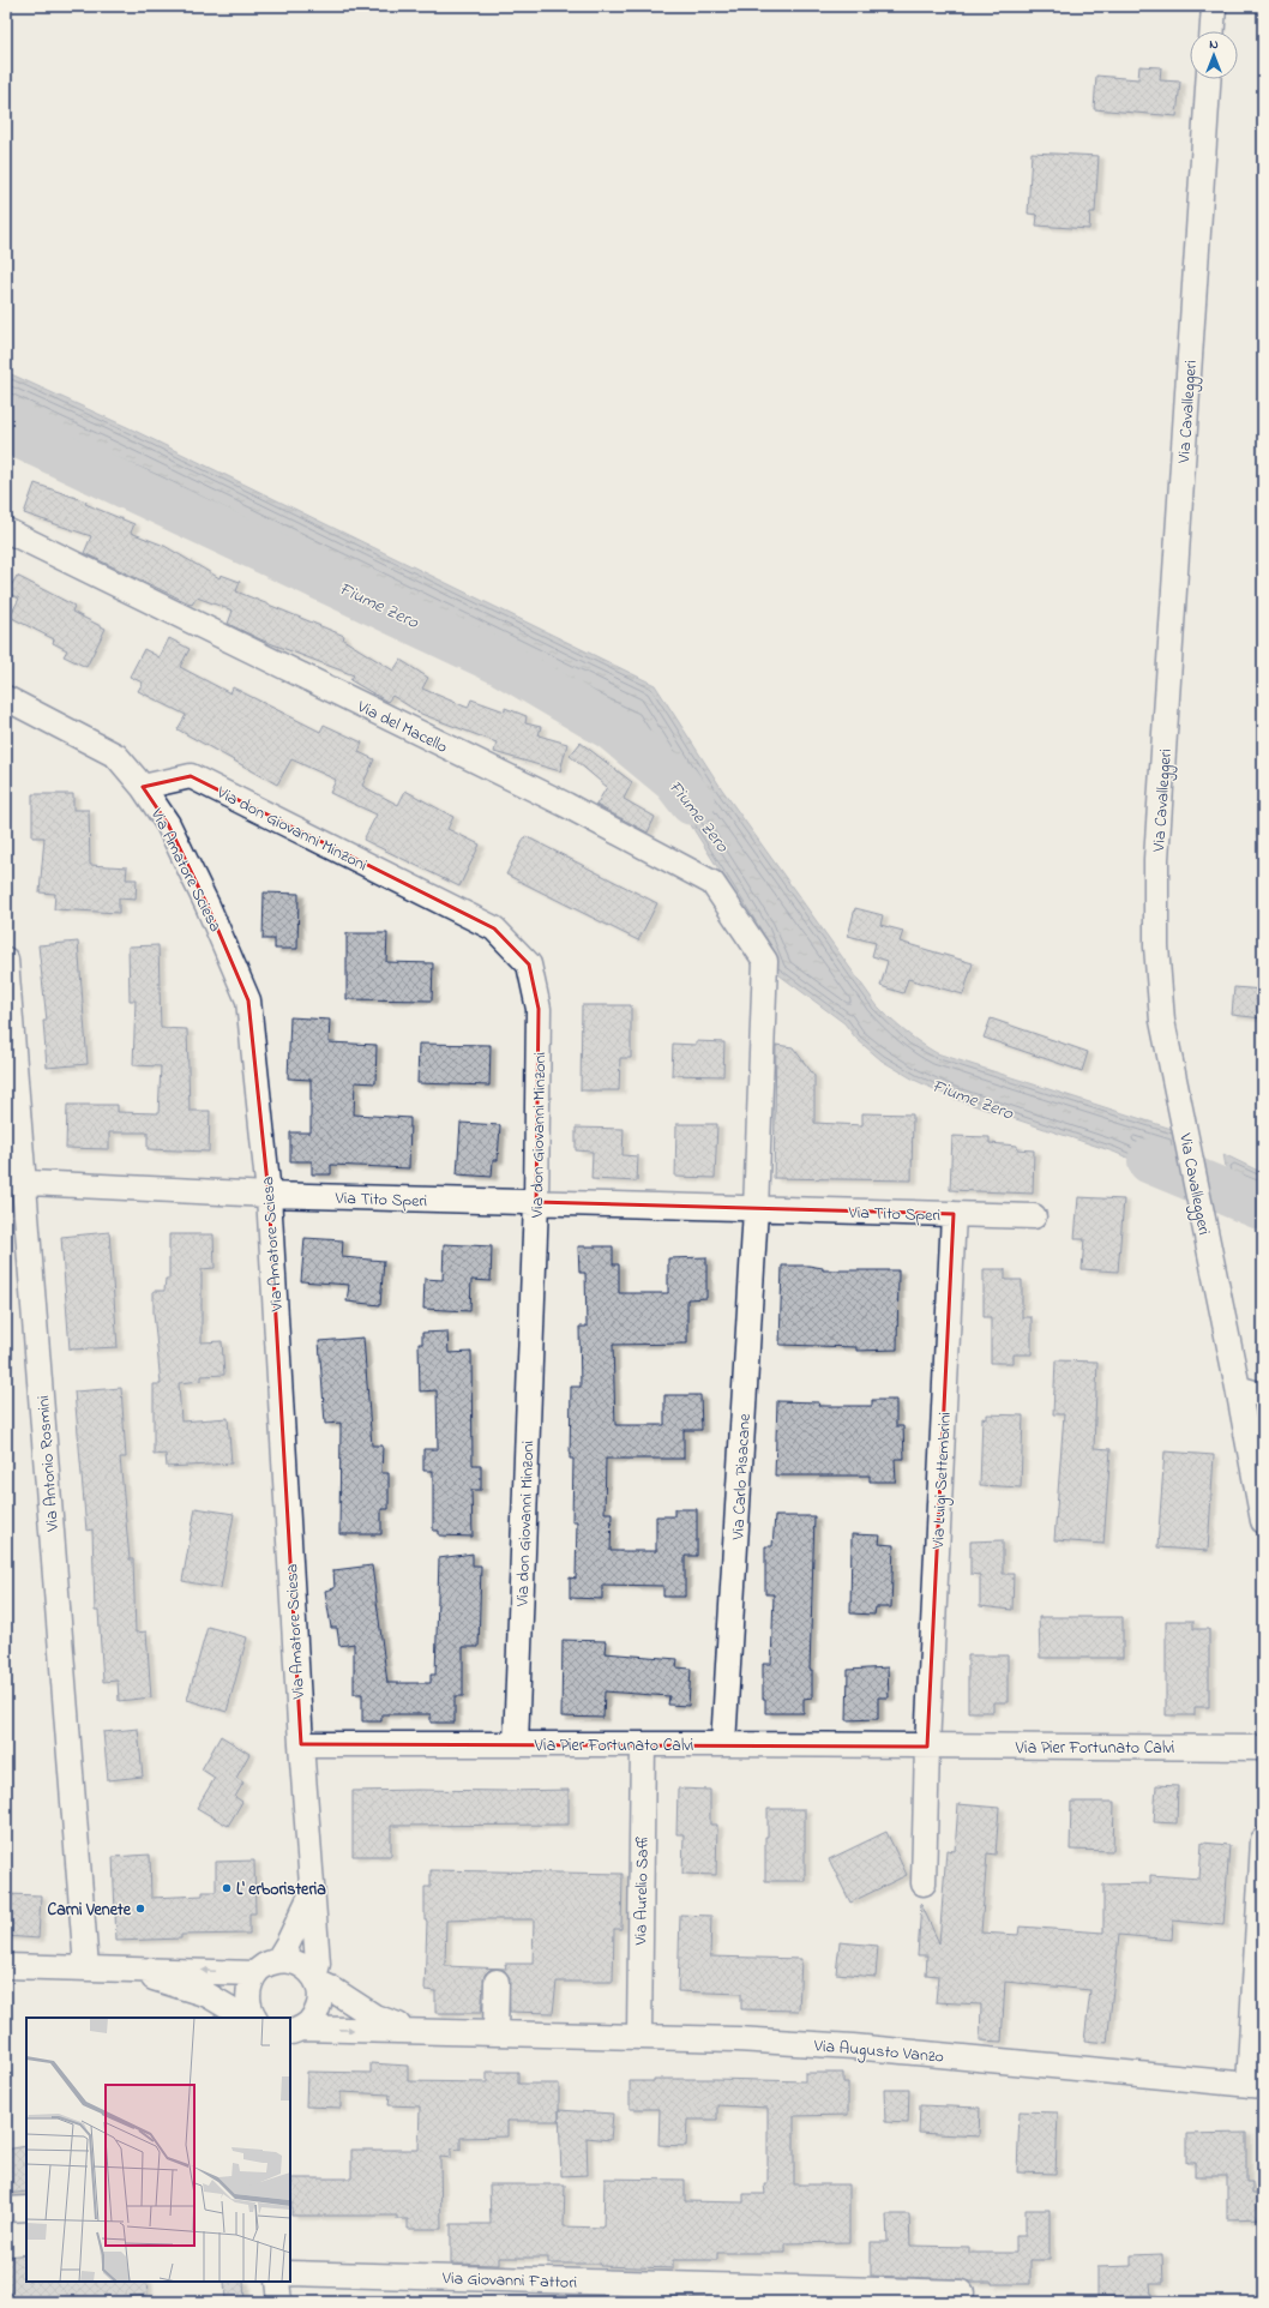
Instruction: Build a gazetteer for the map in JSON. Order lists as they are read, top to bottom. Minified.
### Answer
{"streets":{"street":["Via Cavalleggeri","Via del Macello","Via don Giovanni Minzoni","Via Amatore Sciesa","Via Tito Speri","Via Antonio Rosmini","Via Carlo Pisacane","Via Luigi Settembrini","Via Pier Fortunato Calvi","Via Aurelio Saffi","Via Augusto Vanzo","Via Giovanni Fattori"]},"crossings":[["Via del Macello","Via Tito Speri"],["Via del Macello","Via Carlo Pisacane"],["Via don Giovanni Minzoni","Via Amatore Sciesa"],["Via don Giovanni Minzoni","Via Tito Speri"],["Via don Giovanni Minzoni","Via Pier Fortunato Calvi"],["Via Amatore Sciesa","Via Tito Speri"],["Via Amatore Sciesa","Via Pier Fortunato Calvi"],["Via Amatore Sciesa","Via Augusto Vanzo"],["Via Tito Speri","Via Antonio Rosmini"],["Via Tito Speri","Via Carlo Pisacane"],["Via Tito Speri","Via Luigi Settembrini"],["Via Carlo Pisacane","Via Pier Fortunato Calvi"],["Via Luigi Settembrini","Via Pier Fortunato Calvi"],["Via Pier Fortunato Calvi","Via Aurelio Saffi"],["Via Aurelio Saffi","Via Augusto Vanzo"]],"water":["Fiume Zero"],"places":["L' erboristeria","Carni Venete"],"north":"top"}
